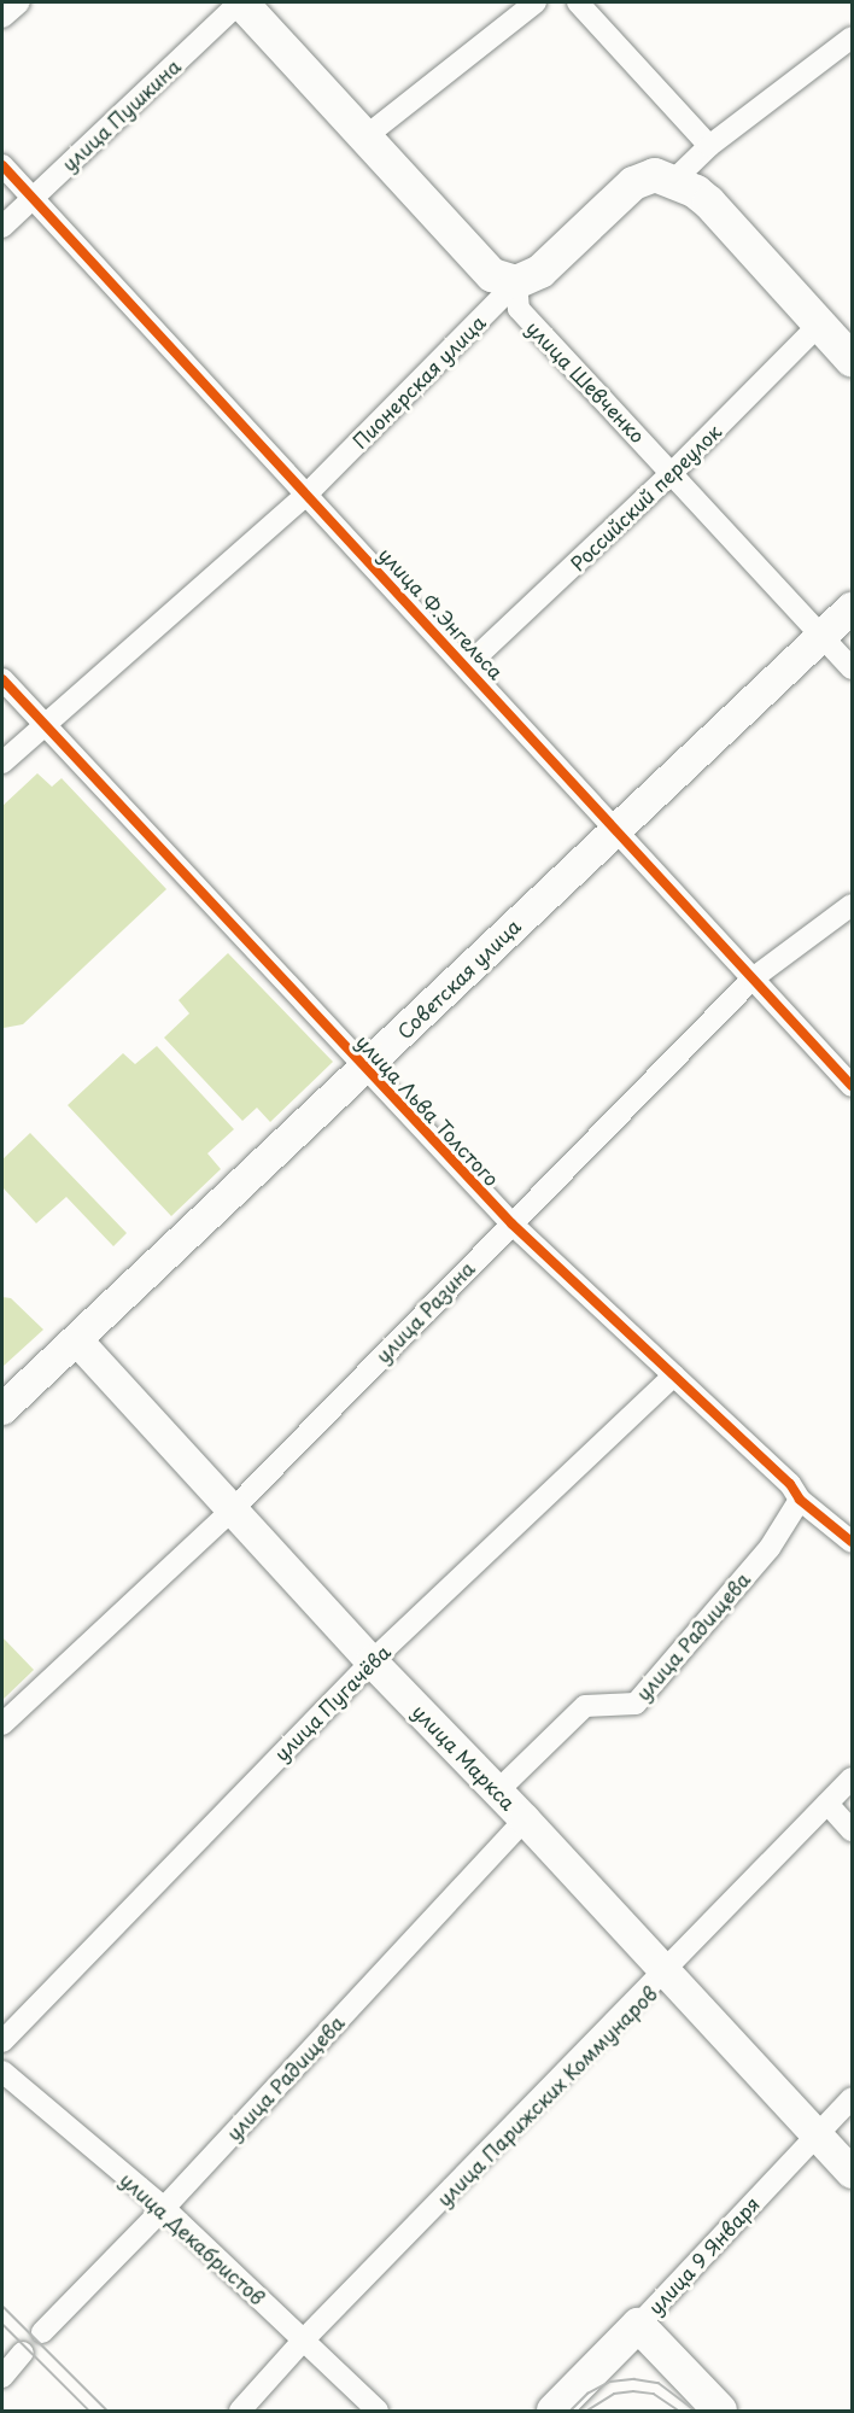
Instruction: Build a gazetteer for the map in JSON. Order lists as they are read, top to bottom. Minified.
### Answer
{"streets":{"main road":["Пионерская улица","улица 9 Января"],"street":["улица Пушкина","улица Шевченко","Российский переулок","улица Ф.Энгельса","Советская улица","улица Льва Толстого","улица Разина","улица Радищева","улица Пугачёва","улица Маркса","улица Парижских Коммунаров","улица Декабристов"]},"crossings":[["улица Пушкина","улица Ф.Энгельса"],["Пионерская улица","улица Шевченко"],["Пионерская улица","улица Ф.Энгельса"],["Пионерская улица","улица Льва Толстого"],["улица Шевченко","Российский переулок"],["улица Шевченко","Советская улица"],["Российский переулок","улица Ф.Энгельса"],["улица Ф.Энгельса","Советская улица"],["улица Ф.Энгельса","улица Разина"],["Советская улица","улица Льва Толстого"],["Советская улица","улица Маркса"],["улица Льва Толстого","улица Разина"],["улица Льва Толстого","улица Радищева"],["улица Льва Толстого","улица Пугачёва"],["улица Разина","улица Маркса"],["улица Радищева","улица Маркса"],["улица Радищева","улица Декабристов"],["улица Пугачёва","улица Маркса"],["улица Маркса","улица Парижских Коммунаров"],["улица Маркса","улица 9 Января"],["улица Парижских Коммунаров","улица Декабристов"]]}
